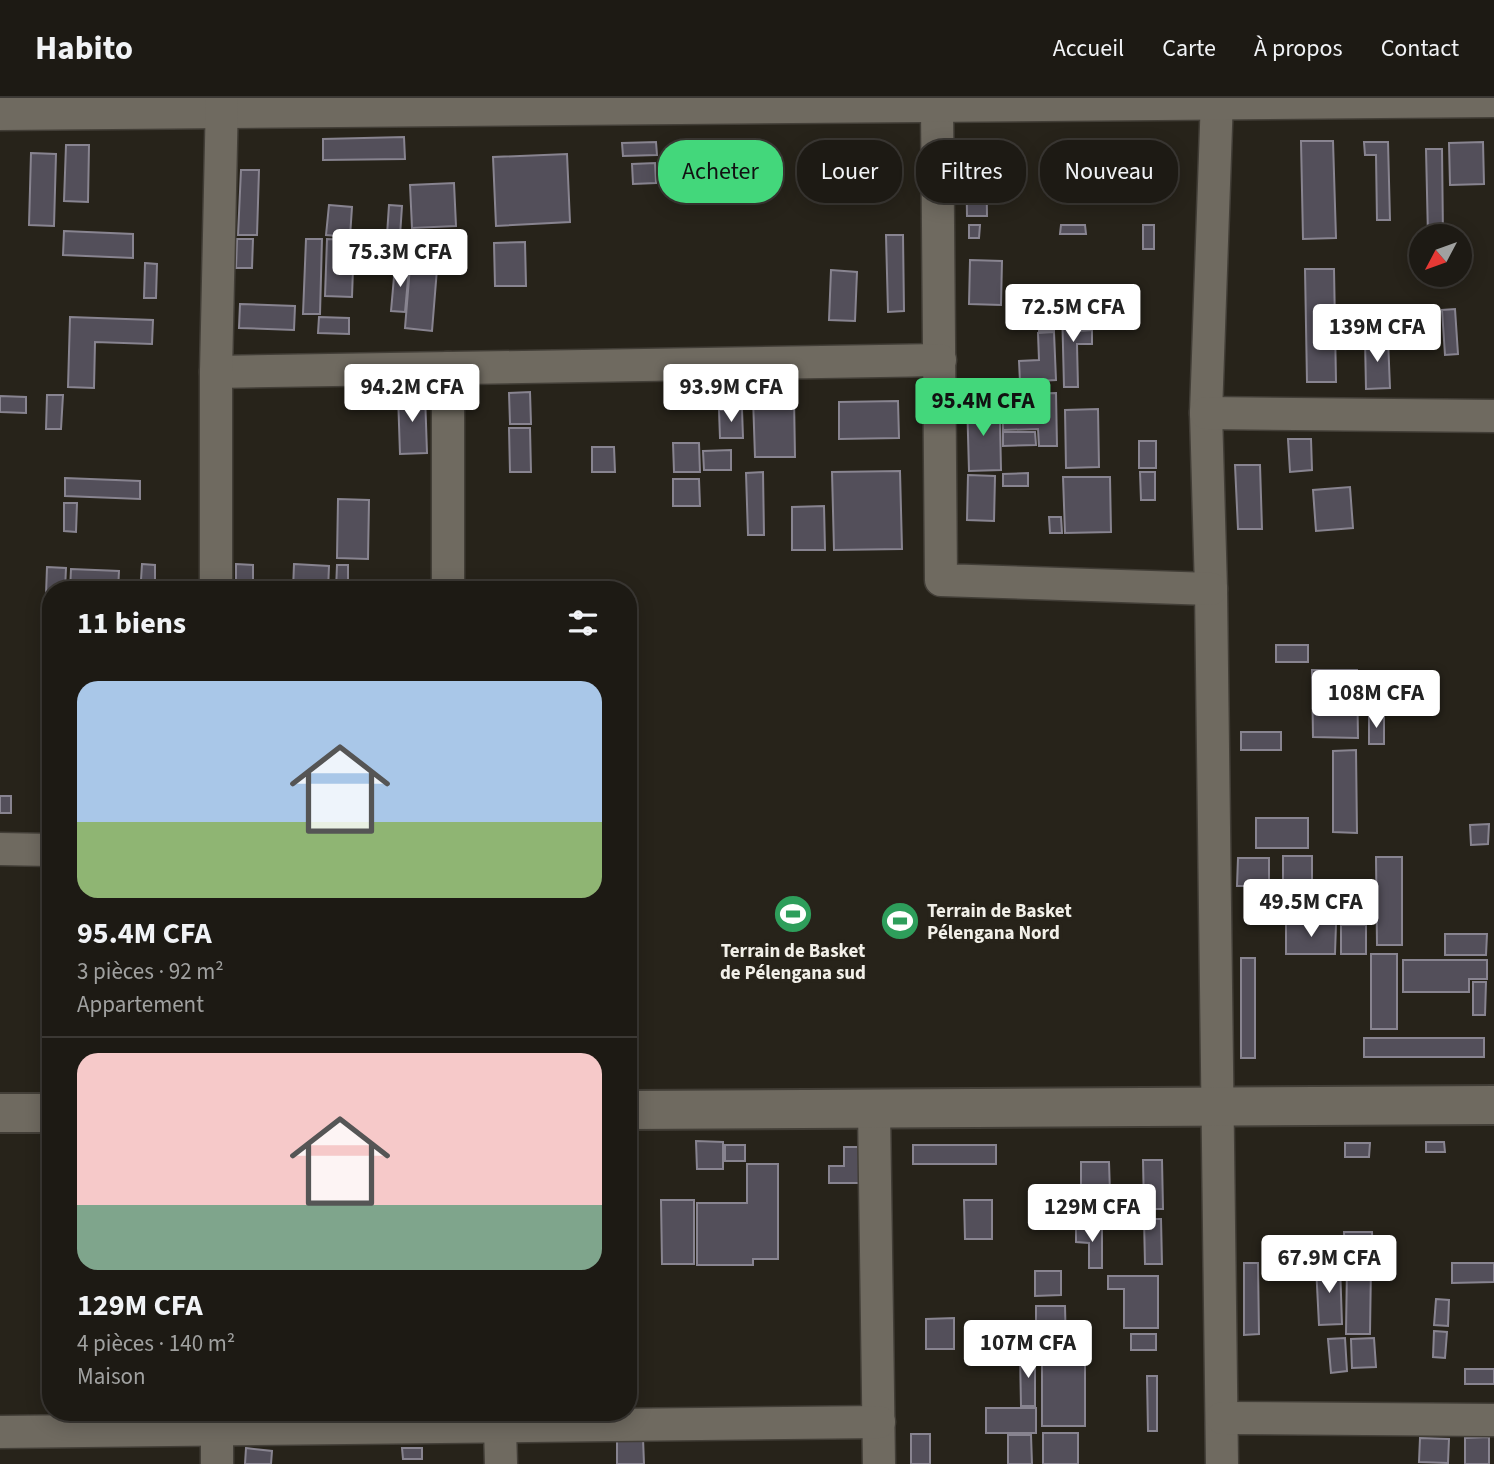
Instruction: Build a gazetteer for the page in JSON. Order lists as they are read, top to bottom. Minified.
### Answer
{"places":{"sports":["Terrain de Basket de Pélengana sud","Terrain de Basket Pélengana Nord"]},"north":"bottom left","page":{"header":"Habito","nav":["Accueil","Carte","À propos","Contact"],"chip":["Acheter","Louer","Filtres","Nouveau"],"price":["75.3M CFA","72.5M CFA","139M CFA","94.2M CFA","93.9M CFA","95.4M CFA","108M CFA","49.5M CFA","129M CFA","67.9M CFA","107M CFA"],"heading":"11 biens","list":[{"name":"95.4M CFA","note":"3 pièces · 92 m² · Appartement"},{"name":"129M CFA","note":"4 pièces · 140 m² · Maison"}]}}
